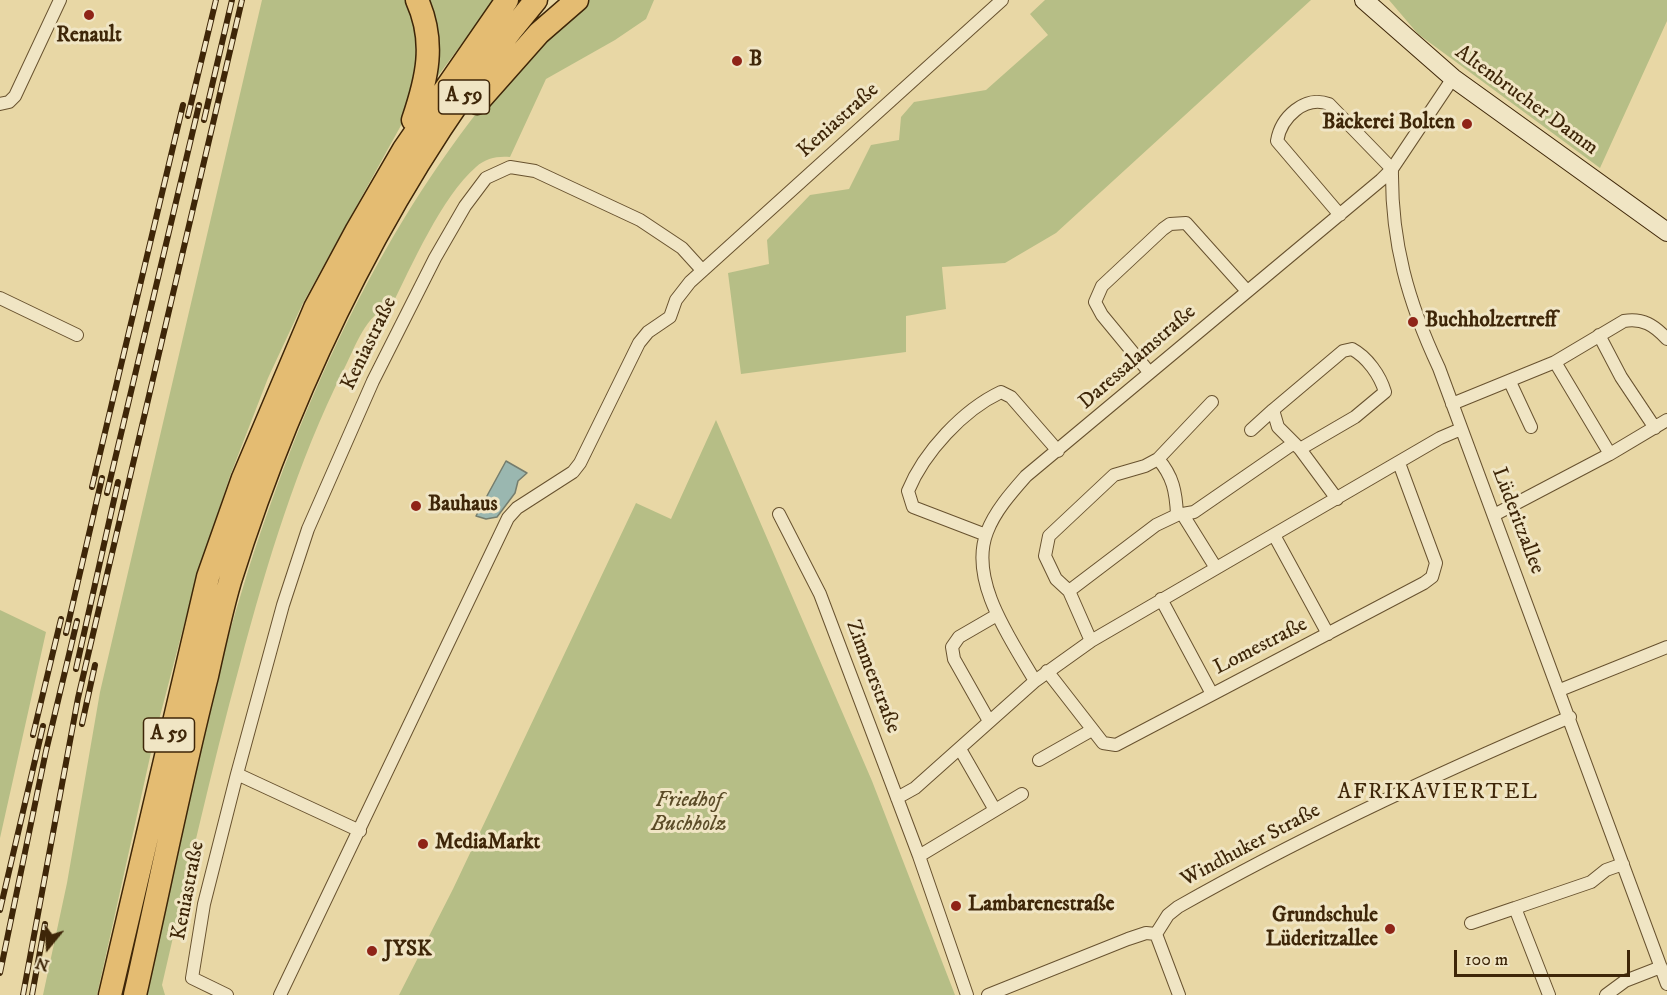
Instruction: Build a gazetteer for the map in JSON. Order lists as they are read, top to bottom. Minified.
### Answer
{"streets":{"highway":["A 59"],"main road":["Altenbrucher Damm"],"street":["Keniastraße","Daressalamstraße","Lüderitzallee","Lomestraße","Zimmerstraße","Windhuker Straße"]},"crossings":[["Daressalamstraße","Lüderitzallee"],["Lüderitzallee","Windhuker Straße"]],"districts":["AFRIKAVIERTEL"],"parks":["Friedhof Buchholz"],"places":["Renault","B","Bäckerei Bolten","Buchholzertreff","Bauhaus","MediaMarkt","Lambarenestraße","Grundschule Lüderitzallee","JYSK"],"scale_bar":"100 m","north":"bottom"}
